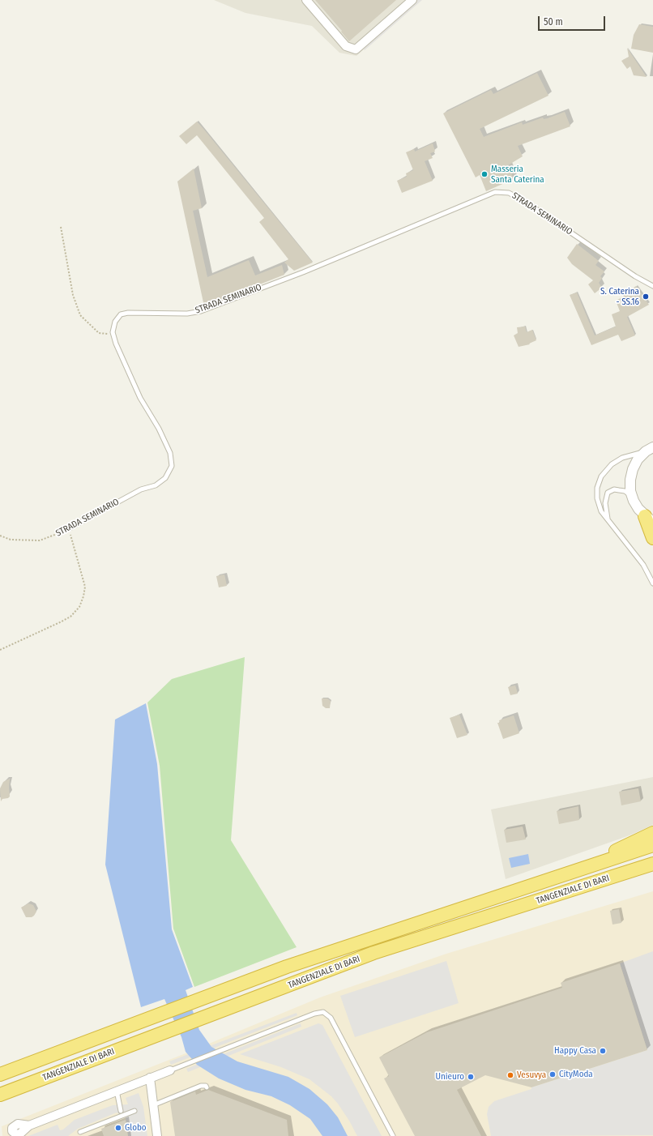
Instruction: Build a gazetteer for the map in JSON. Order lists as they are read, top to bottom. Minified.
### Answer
{"streets":{"highway":["TANGENZIALE DI BARI"],"lane":["STRADA SEMINARIO"]},"places":["Masseria Santa Caterina","S. Caterina - SS.16","Happy Casa","CityModa","Vesuvya","Unieuro","Globo"],"scale_bar":"50 m"}
